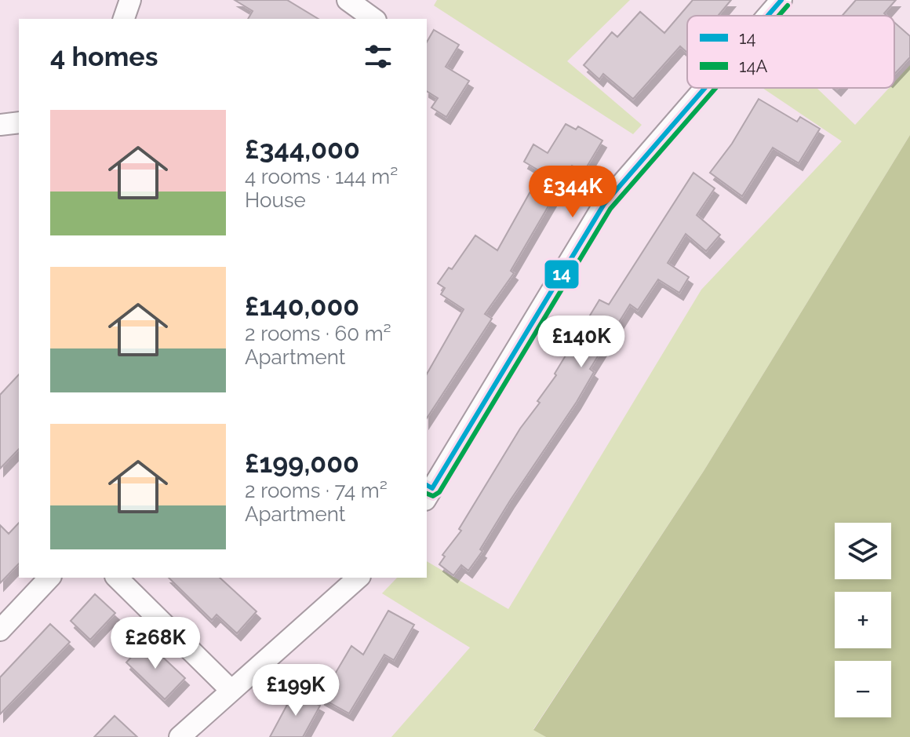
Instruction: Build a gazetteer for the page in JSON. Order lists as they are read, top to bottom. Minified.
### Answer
{"lines":["transit line 14","transit line 14A"],"legend":["14","14A"],"page":{"heading":"4 homes","list":[{"name":"£344,000","note":"4 rooms · 144 m² · House"},{"name":"£140,000","note":"2 rooms · 60 m² · Apartment"},{"name":"£199,000","note":"2 rooms · 74 m² · Apartment"}],"price":["£344K","£140K","£268K","£199K"],"map_buttons":["+","−"]}}
